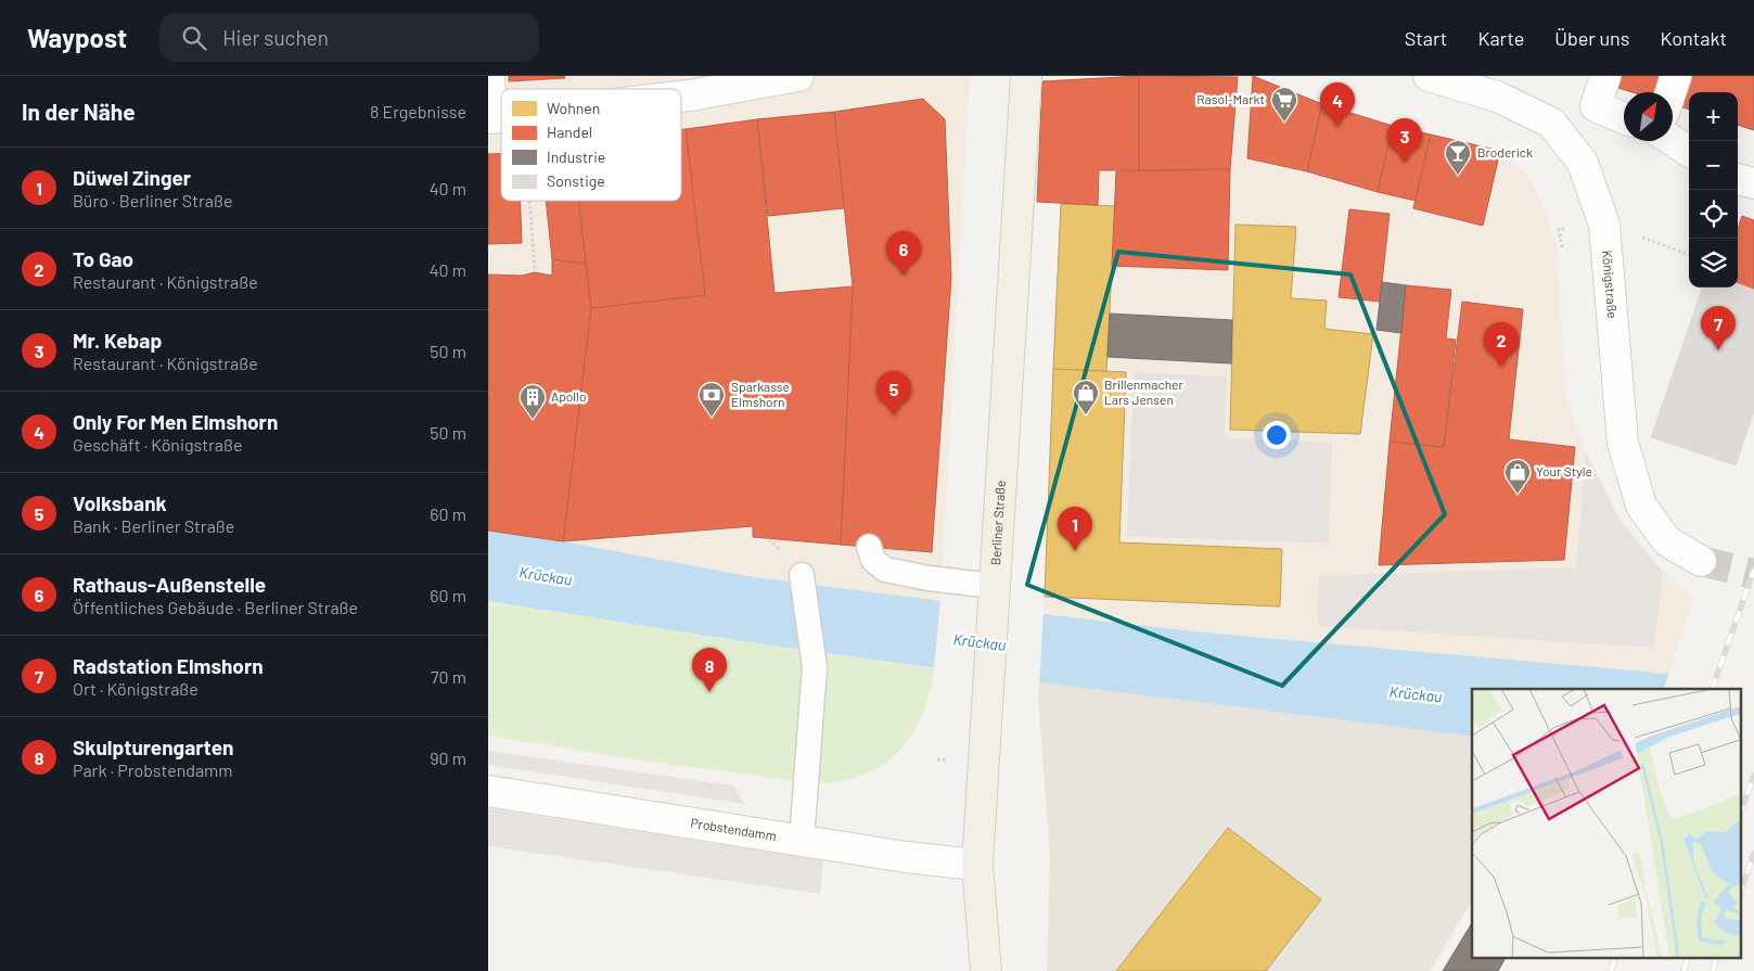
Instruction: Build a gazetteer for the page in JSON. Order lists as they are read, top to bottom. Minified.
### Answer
{"streets":{"main road":["Berliner Straße"],"street":["Königstraße","Probstendamm"]},"crossings":[["Berliner Straße","Probstendamm"]],"water":["Krückau"],"places":{"supermarket":["Rasol-Markt"],"bar":["Broderick"],"shop":["Brillenmacher Lars Jensen","Your Style"],"bank":["Sparkasse Elmshorn"],"building":["Apollo"]},"legend":["Wohnen","Handel","Industrie","Sonstige"],"north":"top right","page":{"header":"Waypost","search":"Hier suchen","nav":["Start","Karte","Über uns","Kontakt"],"heading":["In der Nähe","8 Ergebnisse"],"pins":["4","3","6","7","2","5","1","8"],"map_buttons":["+","−"],"list":[{"mark":"1","name":"Düwel Zinger","note":"Büro · Berliner Straße","value":"40 m"},{"mark":"2","name":"To Gao","note":"Restaurant · Königstraße","value":"40 m"},{"mark":"3","name":"Mr. Kebap","note":"Restaurant · Königstraße","value":"50 m"},{"mark":"4","name":"Only For Men Elmshorn","note":"Geschäft · Königstraße","value":"50 m"},{"mark":"5","name":"Volksbank","note":"Bank · Berliner Straße","value":"60 m"},{"mark":"6","name":"Rathaus-Außenstelle","note":"Öffentliches Gebäude · Berliner Straße","value":"60 m"},{"mark":"7","name":"Radstation Elmshorn","note":"Ort · Königstraße","value":"70 m"},{"mark":"8","name":"Skulpturengarten","note":"Park · Probstendamm","value":"90 m"}]}}
